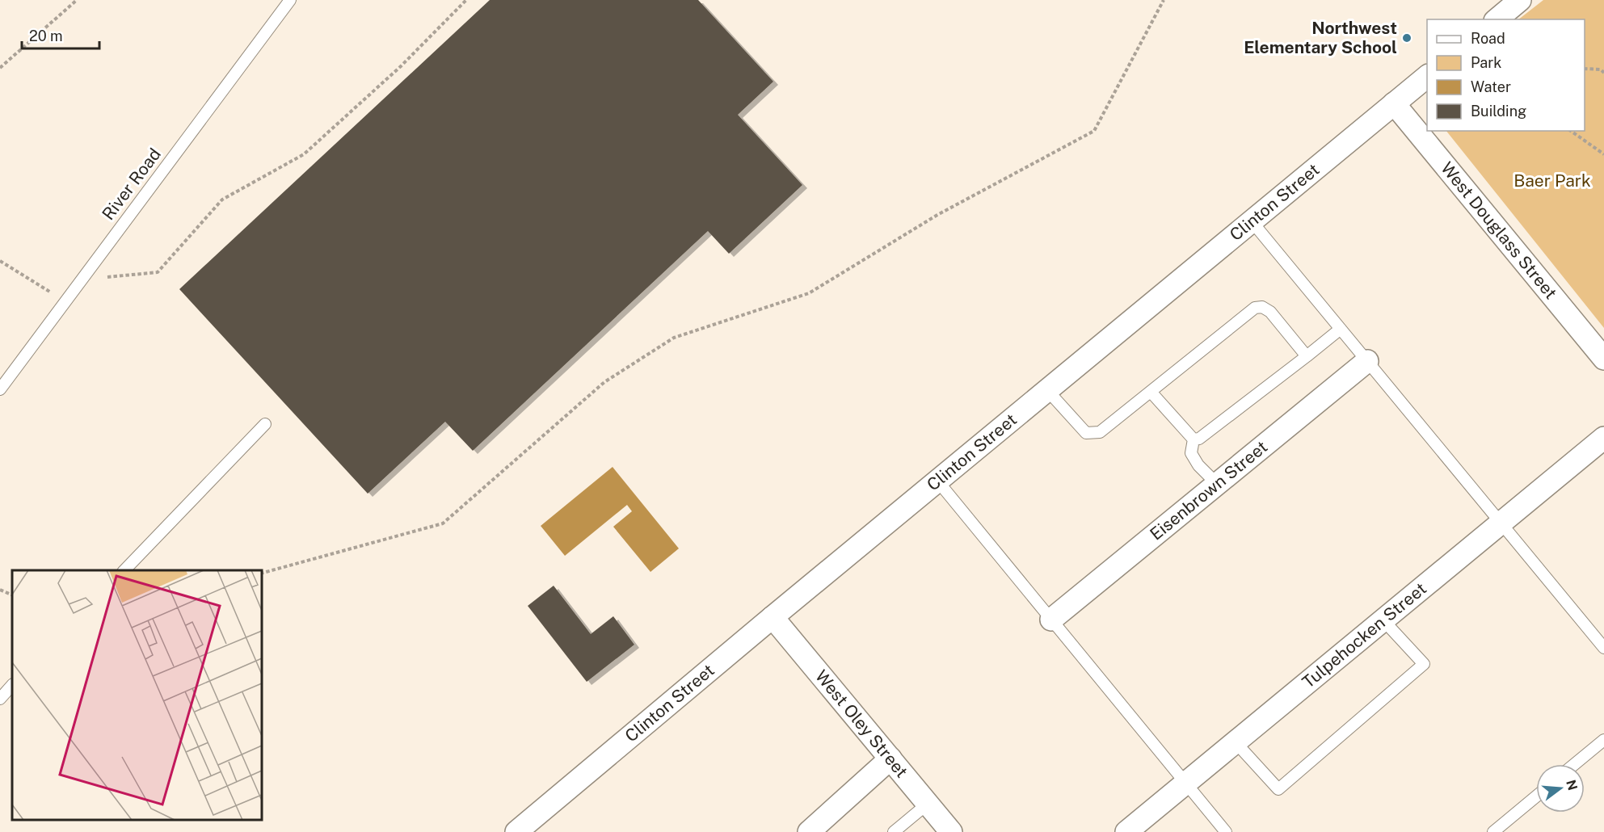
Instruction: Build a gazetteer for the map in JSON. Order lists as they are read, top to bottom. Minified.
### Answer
{"streets":{"street":["Clinton Street","West Douglass Street","Eisenbrown Street","Tulpehocken Street","West Oley Street"],"lane":["River Road"]},"crossings":[["Clinton Street","West Douglass Street"],["Clinton Street","West Oley Street"]],"parks":["Baer Park"],"places":["Northwest Elementary School"],"legend":["Road","Park","Water","Building"],"scale_bar":"20 m","north":"right"}
